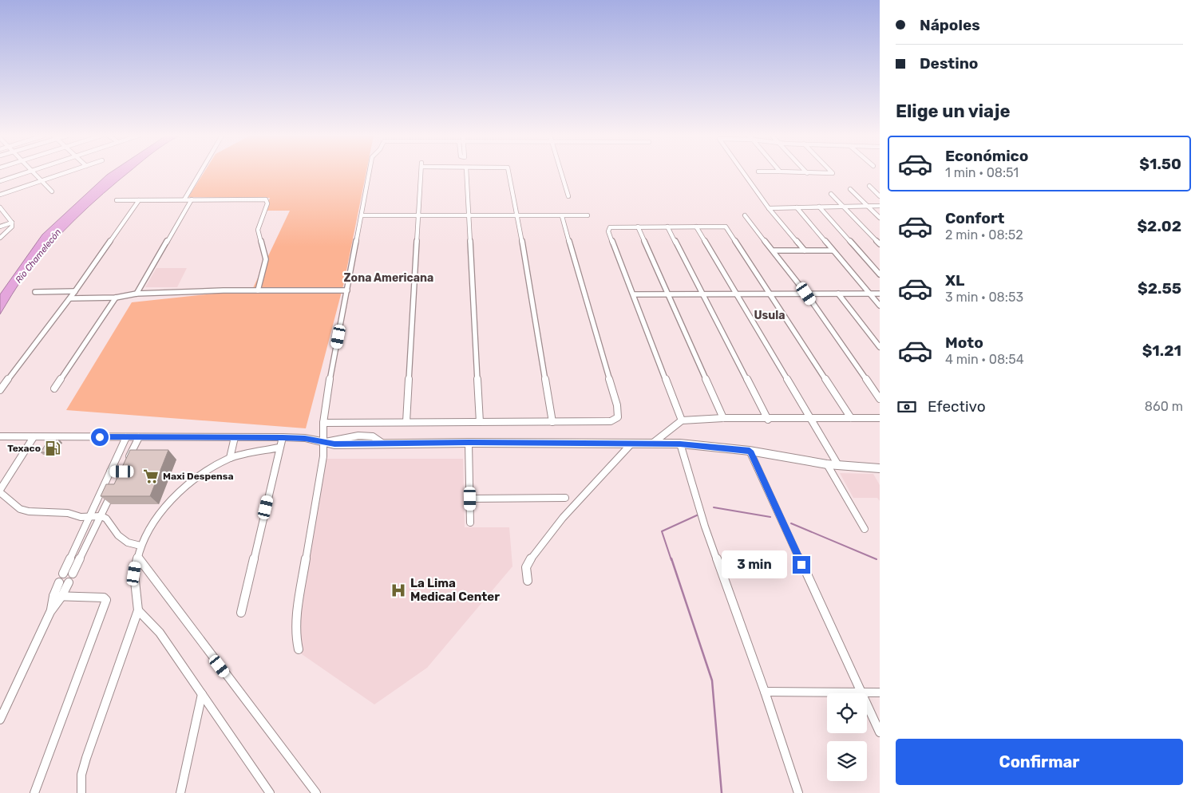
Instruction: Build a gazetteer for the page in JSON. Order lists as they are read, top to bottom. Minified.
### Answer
{"districts":["Zona Americana","Usula"],"water":["Río Chamelecón"],"places":{"fuel station":["Texaco"],"supermarket":["Maxi Despensa"],"hospital":["La Lima Medical Center"]},"page":{"banner":["Nápoles","Destino"],"heading":"Elige un viaje","list":[{"name":"Económico","note":"1 min · 08:51","value":"$1.50"},{"name":"Confort","note":"2 min · 08:52","value":"$2.02"},{"name":"XL","note":"3 min · 08:53","value":"$2.55"},{"name":"Moto","note":"4 min · 08:54","value":"$1.21"}],"pay":["Efectivo","860 m"],"bubble":"3 min","buttons":"Confirmar"}}
